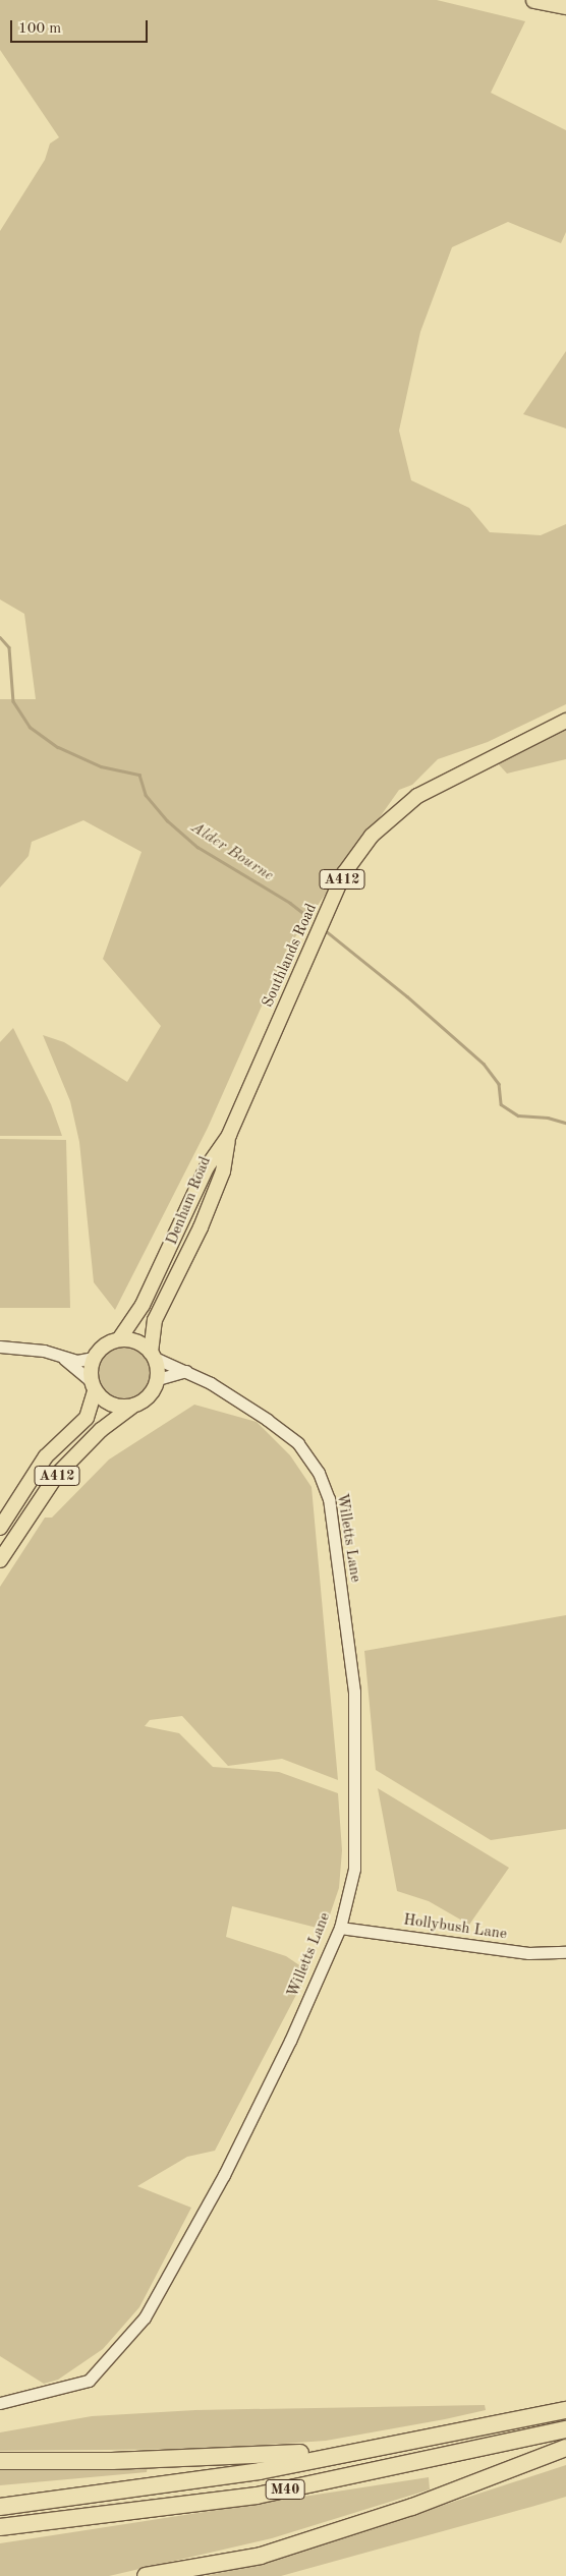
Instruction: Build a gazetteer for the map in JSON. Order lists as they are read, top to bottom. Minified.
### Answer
{"streets":{"highway":["M40"],"main road":["A412","Southlands Road","Denham Road"],"street":["Willetts Lane","Hollybush Lane"]},"crossings":[["A412","Denham Road"],["A412","Willetts Lane"],["Southlands Road","Denham Road"],["Denham Road","Willetts Lane"],["Willetts Lane","Hollybush Lane"]],"water":["Alder Bourne"],"scale_bar":"100 m"}
